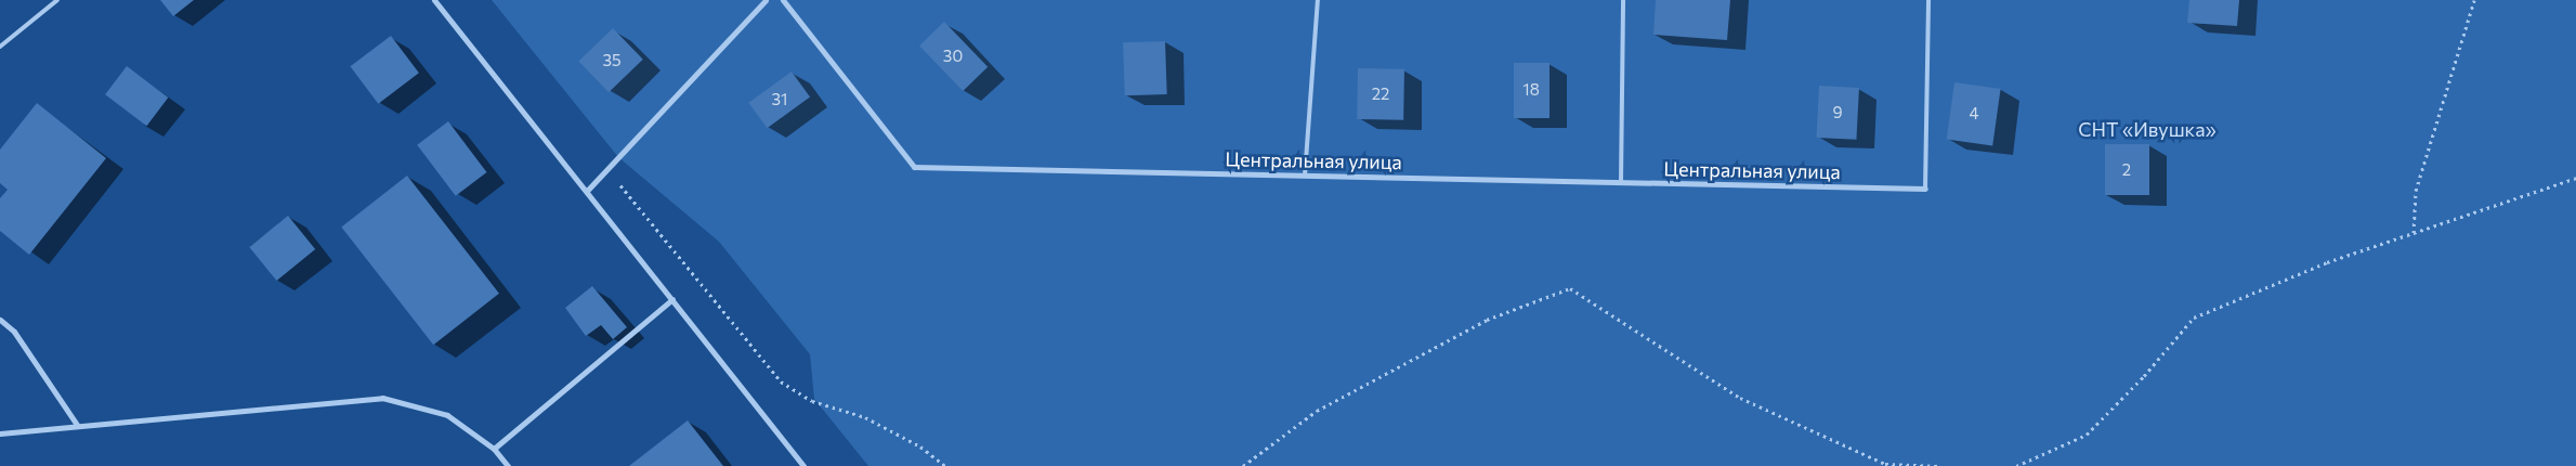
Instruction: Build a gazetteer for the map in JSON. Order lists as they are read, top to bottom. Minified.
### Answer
{"streets":{"street":["Центральная улица"]},"parks":["СНТ «Ивушка»"],"house_numbers":["30","35","18","22","31","9","4","2"]}
